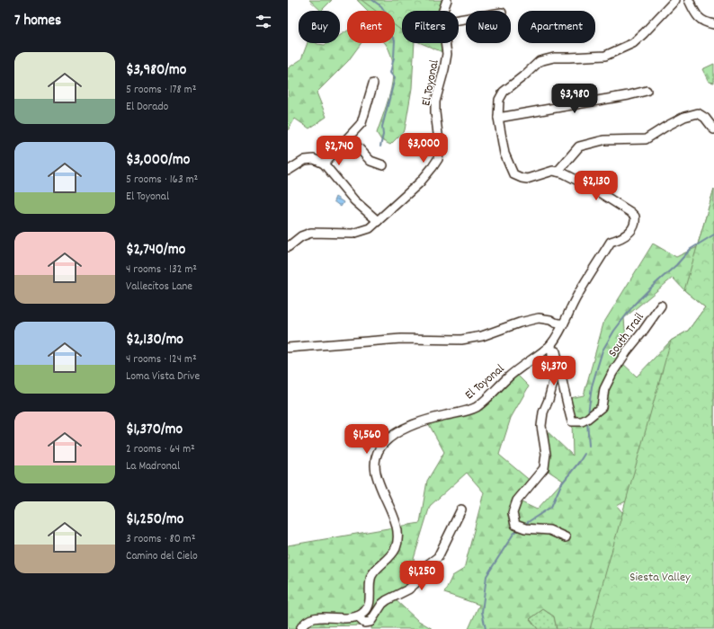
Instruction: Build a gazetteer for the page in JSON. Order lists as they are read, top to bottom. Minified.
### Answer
{"streets":{"street":["El Toyonal","South Trail"]},"crossings":[["El Toyonal","South Trail"]],"parks":["Siesta Valley"],"page":{"heading":"7 homes","chip":["Buy","Rent","Filters","New","Apartment"],"list":[{"name":"$3,980/mo","note":"5 rooms · 178 m² · El Dorado"},{"name":"$3,000/mo","note":"5 rooms · 163 m² · El Toyonal"},{"name":"$2,740/mo","note":"4 rooms · 132 m² · Vallecitos Lane"},{"name":"$2,130/mo","note":"4 rooms · 124 m² · Loma Vista Drive"},{"name":"$1,370/mo","note":"2 rooms · 64 m² · La Madronal"},{"name":"$1,250/mo","note":"3 rooms · 80 m² · Camino del Cielo"}],"price":["$3,980","$3,000","$2,740","$2,130","$1,370","$1,560","$1,250"]}}
